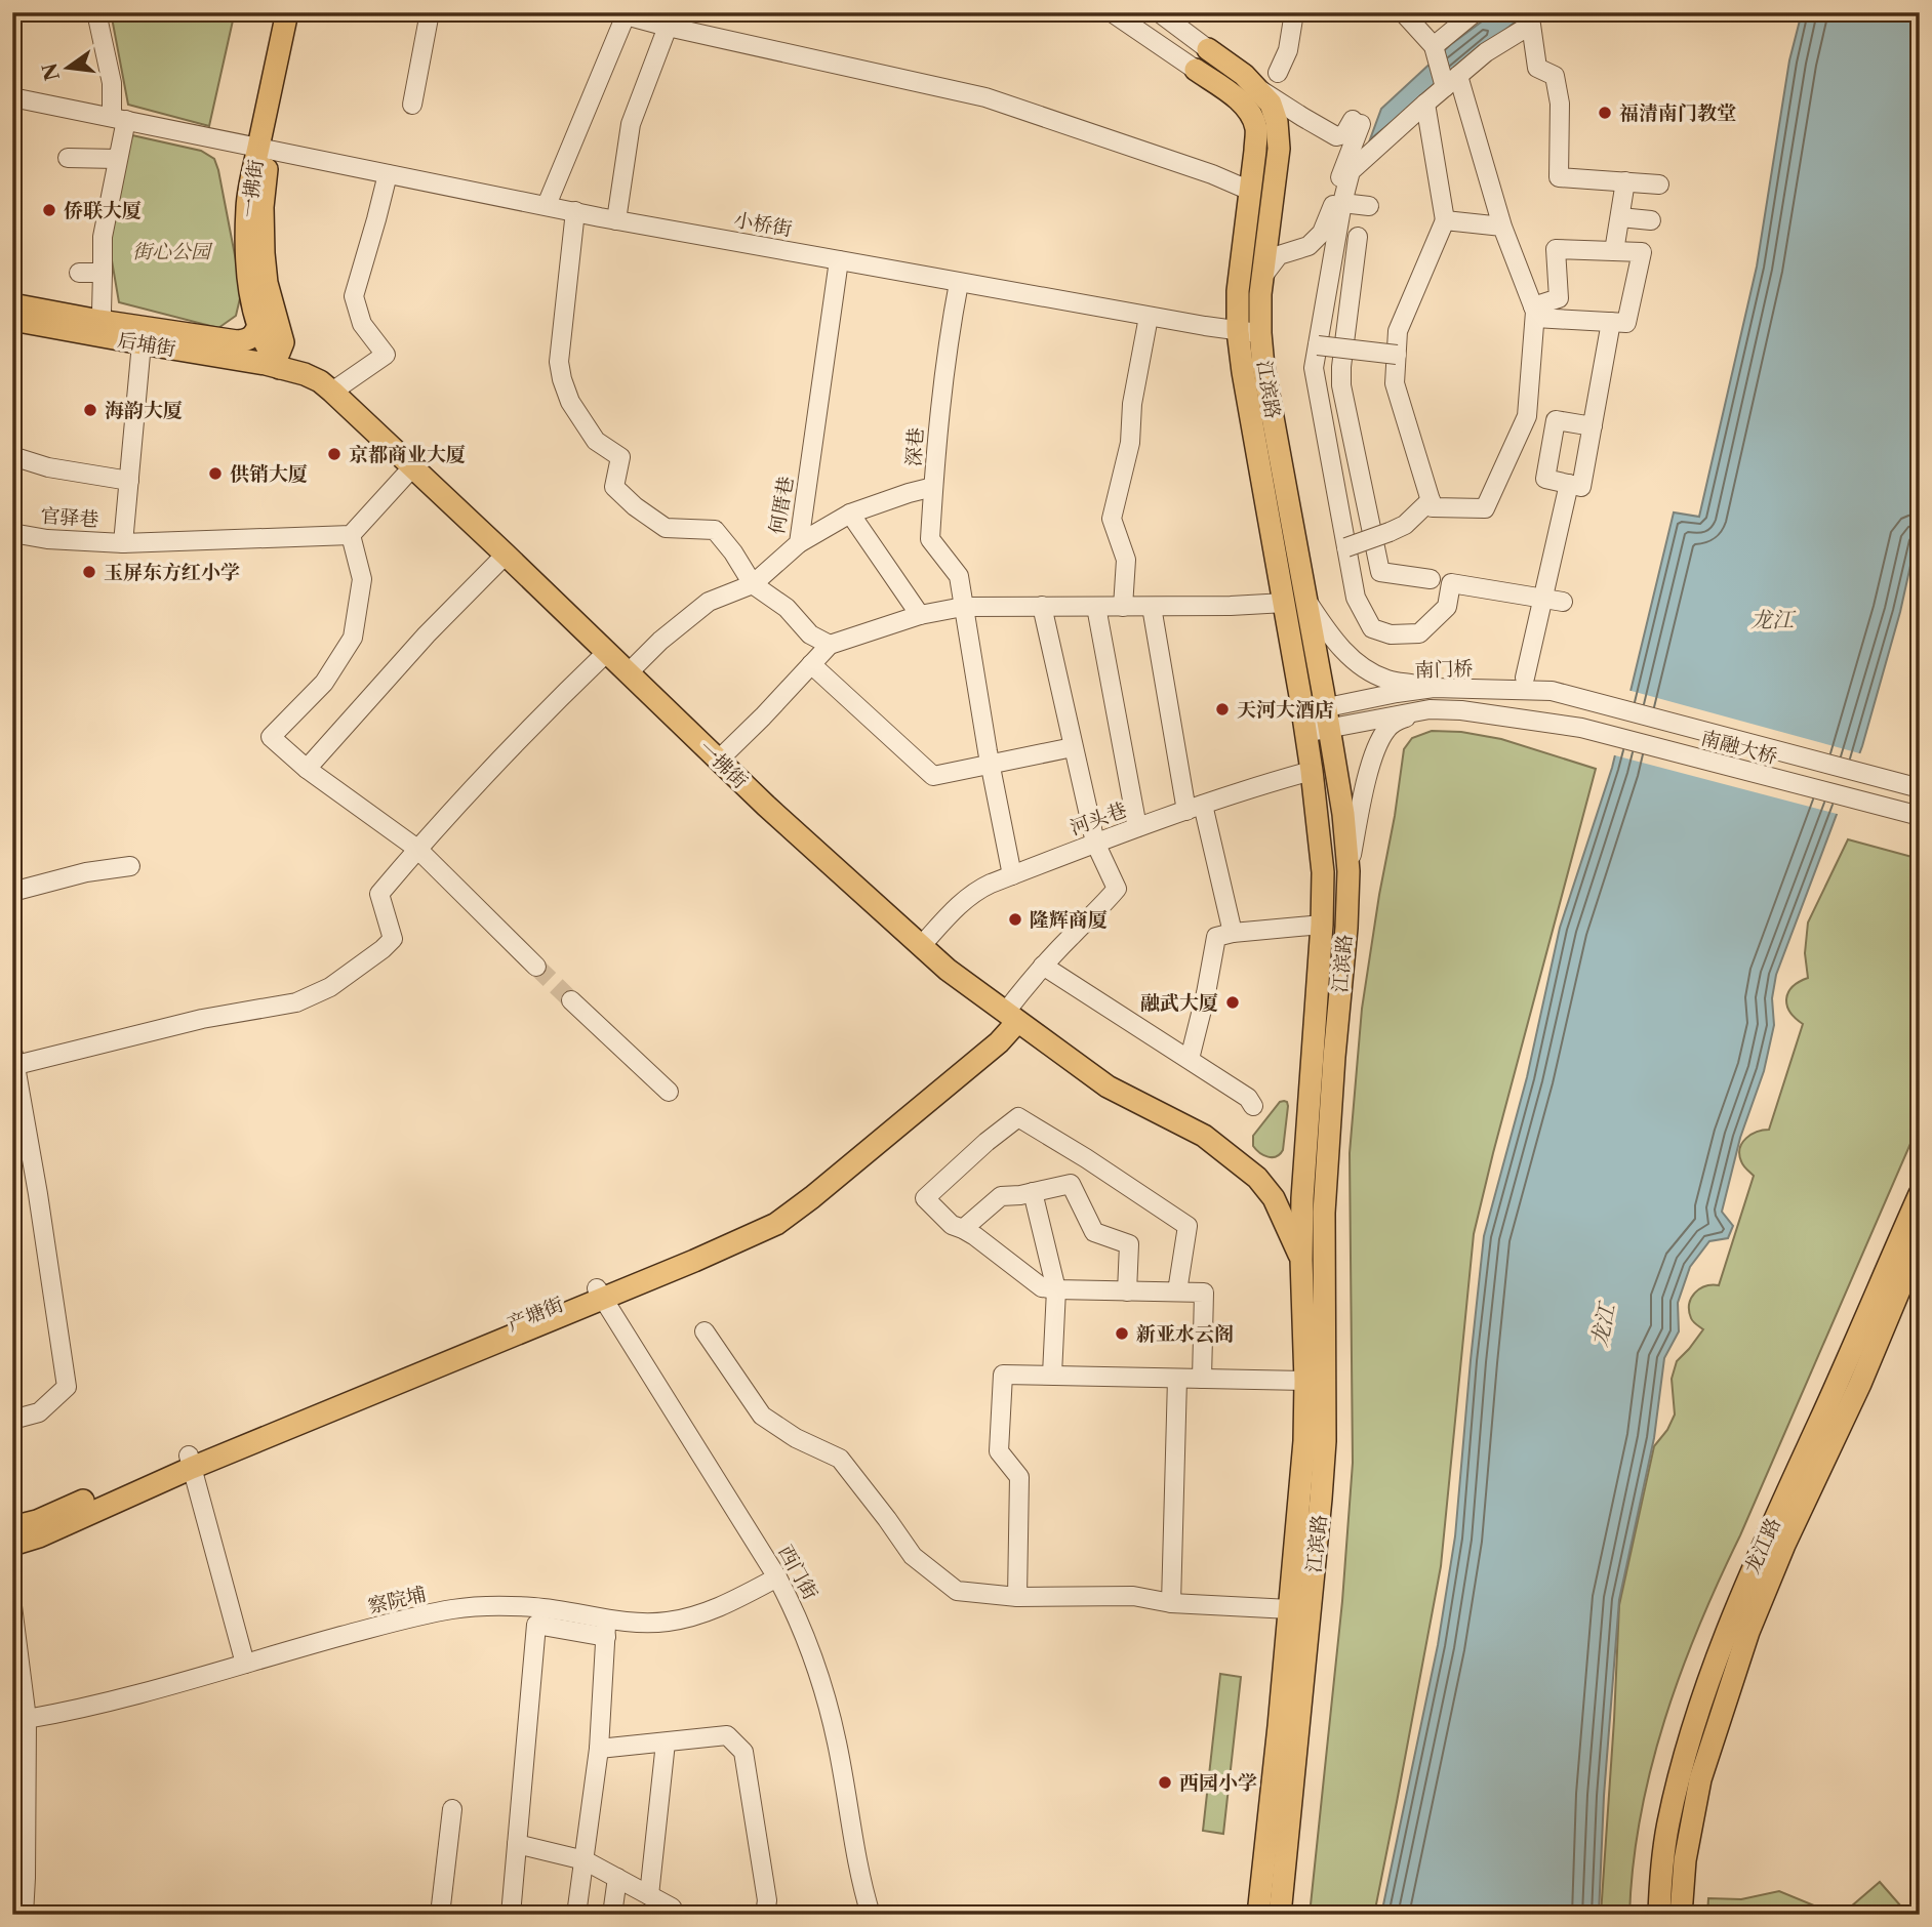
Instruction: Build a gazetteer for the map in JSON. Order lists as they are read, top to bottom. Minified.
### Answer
{"streets":{"main road":["一拂街","后埔街","江滨路","产塘街","龙江路"],"street":["小桥街","深巷","何厝巷","官驿巷","南门桥","南融大桥","河头巷","西门街","察院埔"]},"crossings":[["一拂街","小桥街"],["一拂街","后埔街"],["一拂街","江滨路"],["一拂街","何厝巷"],["一拂街","河头巷"],["一拂街","产塘街"],["小桥街","江滨路"],["小桥街","深巷"],["小桥街","何厝巷"],["江滨路","南门桥"],["江滨路","河头巷"],["深巷","河头巷"],["南门桥","南融大桥"],["产塘街","西门街"],["西门街","察院埔"]],"water":["龙江"],"parks":["街心公园"],"places":["福清南门教堂","侨联大厦","海韵大厦","京都商业大厦","供销大厦","玉屏东方红小学","天河大酒店","隆辉商厦","融武大厦","新亚水云阁","西园小学"],"north":"left"}
